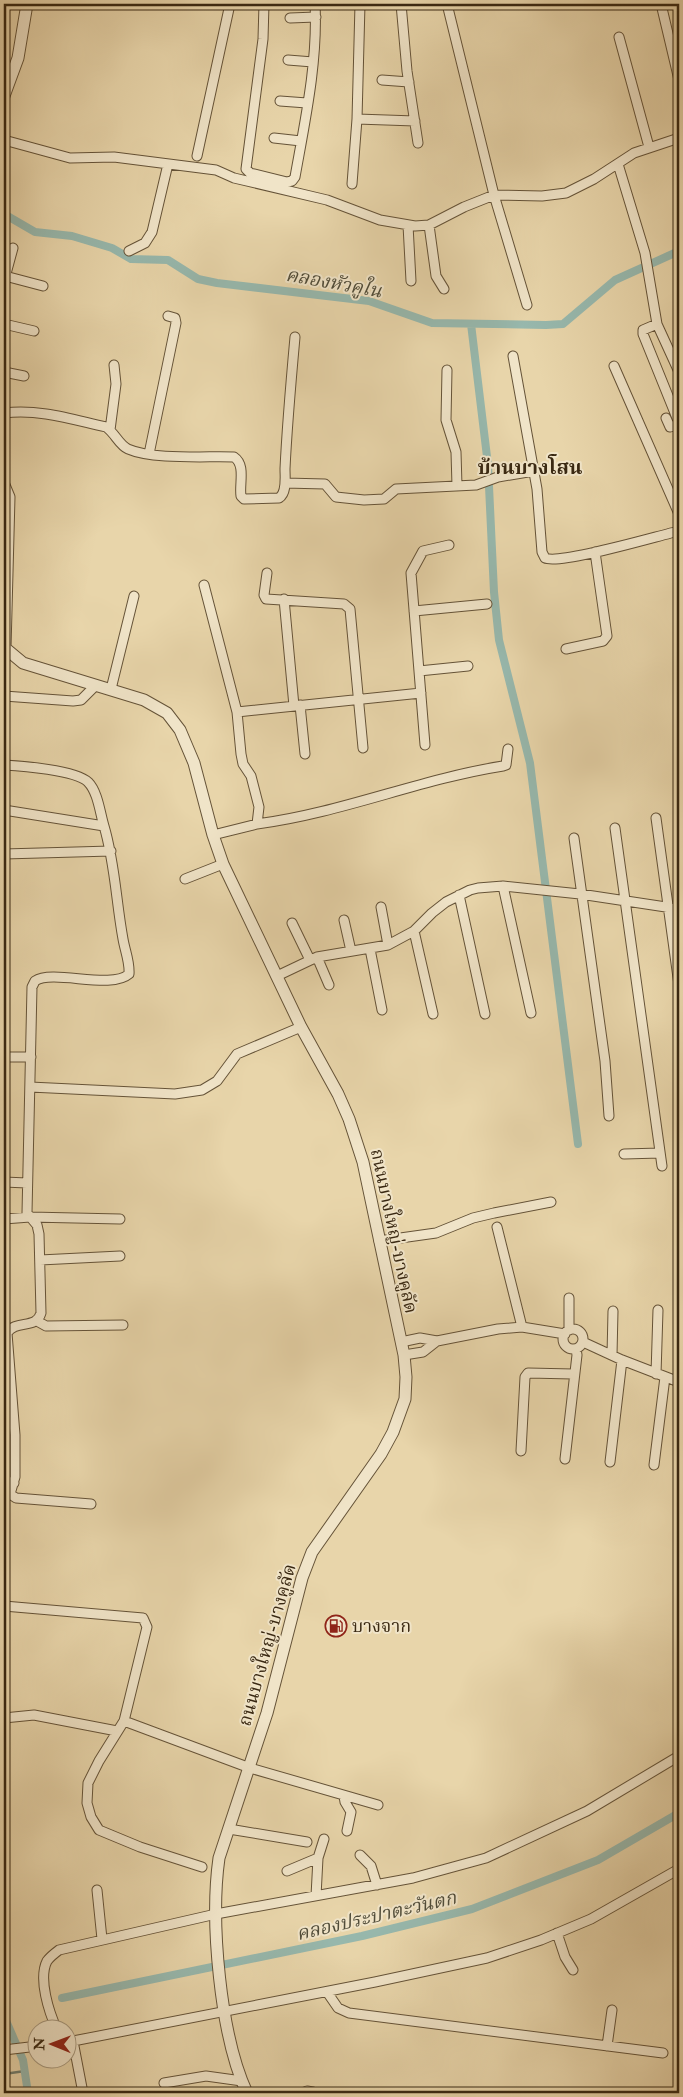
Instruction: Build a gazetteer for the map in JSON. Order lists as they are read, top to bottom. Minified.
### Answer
{"streets":{"street":["ถนนบางใหญ่-บางคูลัด"]},"districts":["บ้านบางโสน"],"water":["คลองหัวคูใน","คลองประปาตะวันตก"],"places":{"fuel station":["บางจาก"]},"north":"left"}
